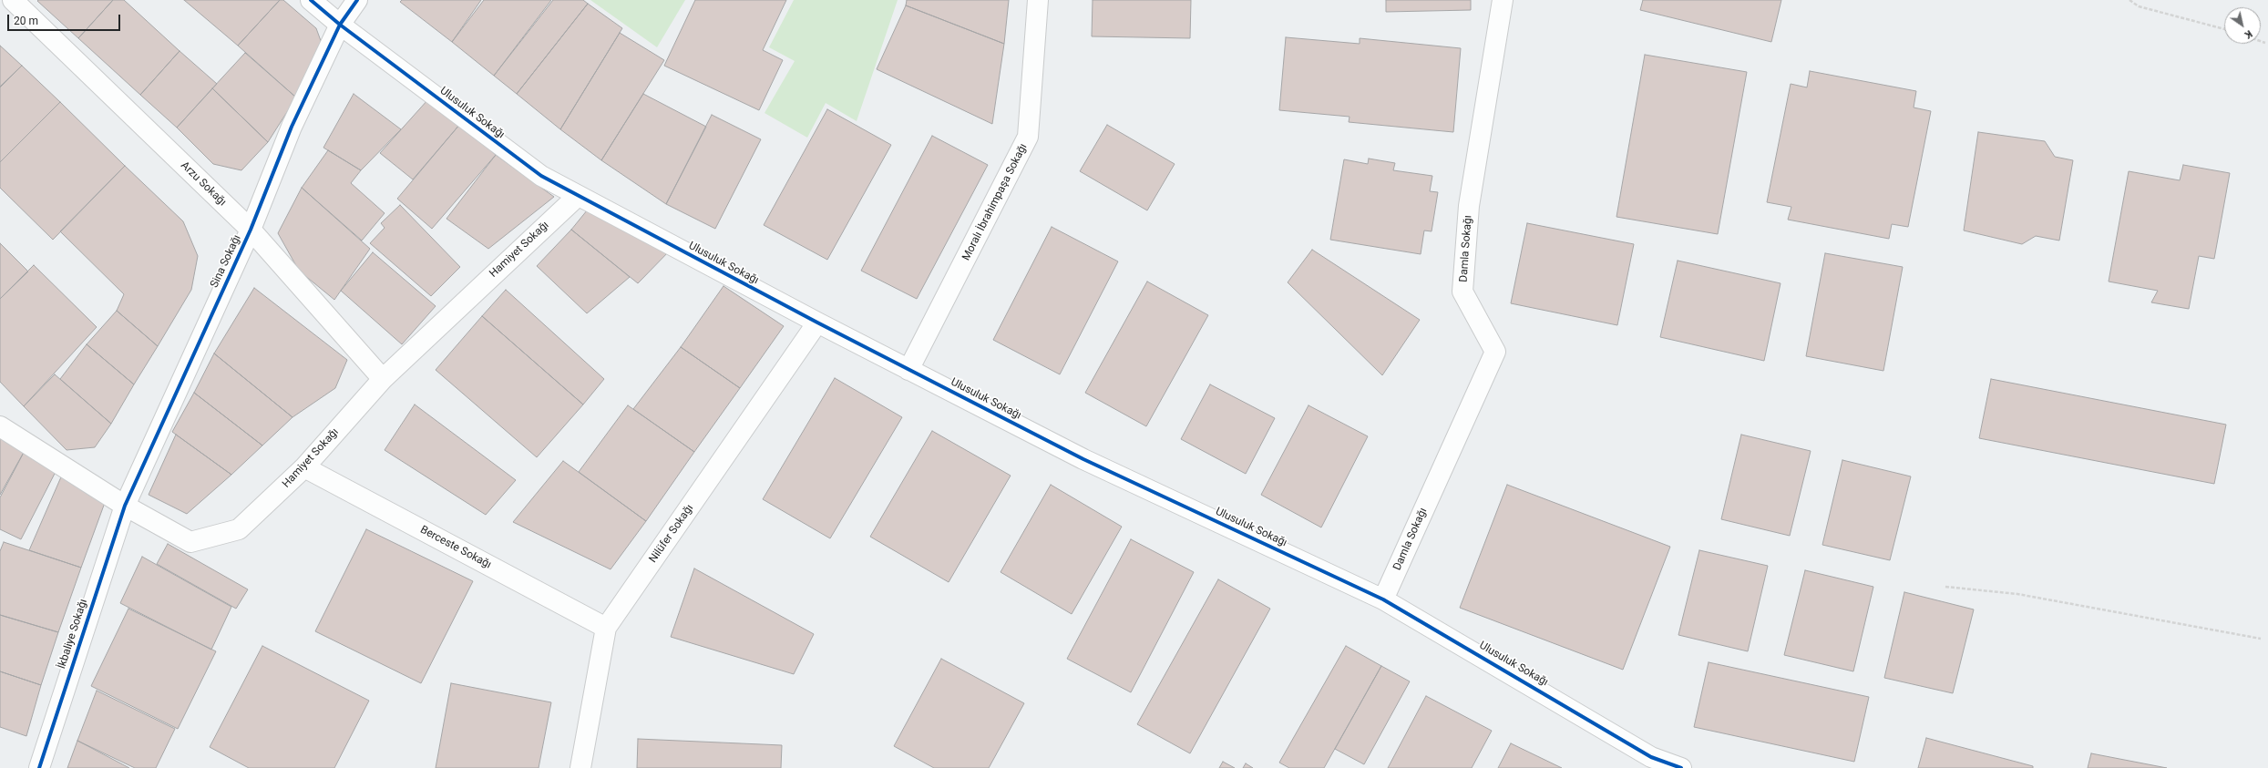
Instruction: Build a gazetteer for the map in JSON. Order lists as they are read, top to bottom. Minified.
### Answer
{"streets":{"street":["Ulusuluk Sokağı","Arzu Sokağı","Moralı İbrahimpaşa Sokağı","Damla Sokağı","Hamiyet Sokağı","Sina Sokağı","Nilüfer Sokağı","Berceste Sokağı","İkbaliye Sokağı"]},"crossings":[["Ulusuluk Sokağı","Moralı İbrahimpaşa Sokağı"],["Ulusuluk Sokağı","Damla Sokağı"],["Ulusuluk Sokağı","Hamiyet Sokağı"],["Ulusuluk Sokağı","Sina Sokağı"],["Ulusuluk Sokağı","Nilüfer Sokağı"],["Arzu Sokağı","Hamiyet Sokağı"],["Arzu Sokağı","Sina Sokağı"],["Hamiyet Sokağı","Sina Sokağı"],["Hamiyet Sokağı","Berceste Sokağı"],["Hamiyet Sokağı","İkbaliye Sokağı"],["Sina Sokağı","İkbaliye Sokağı"],["Nilüfer Sokağı","Berceste Sokağı"]],"scale_bar":"20 m","north":"bottom right"}
